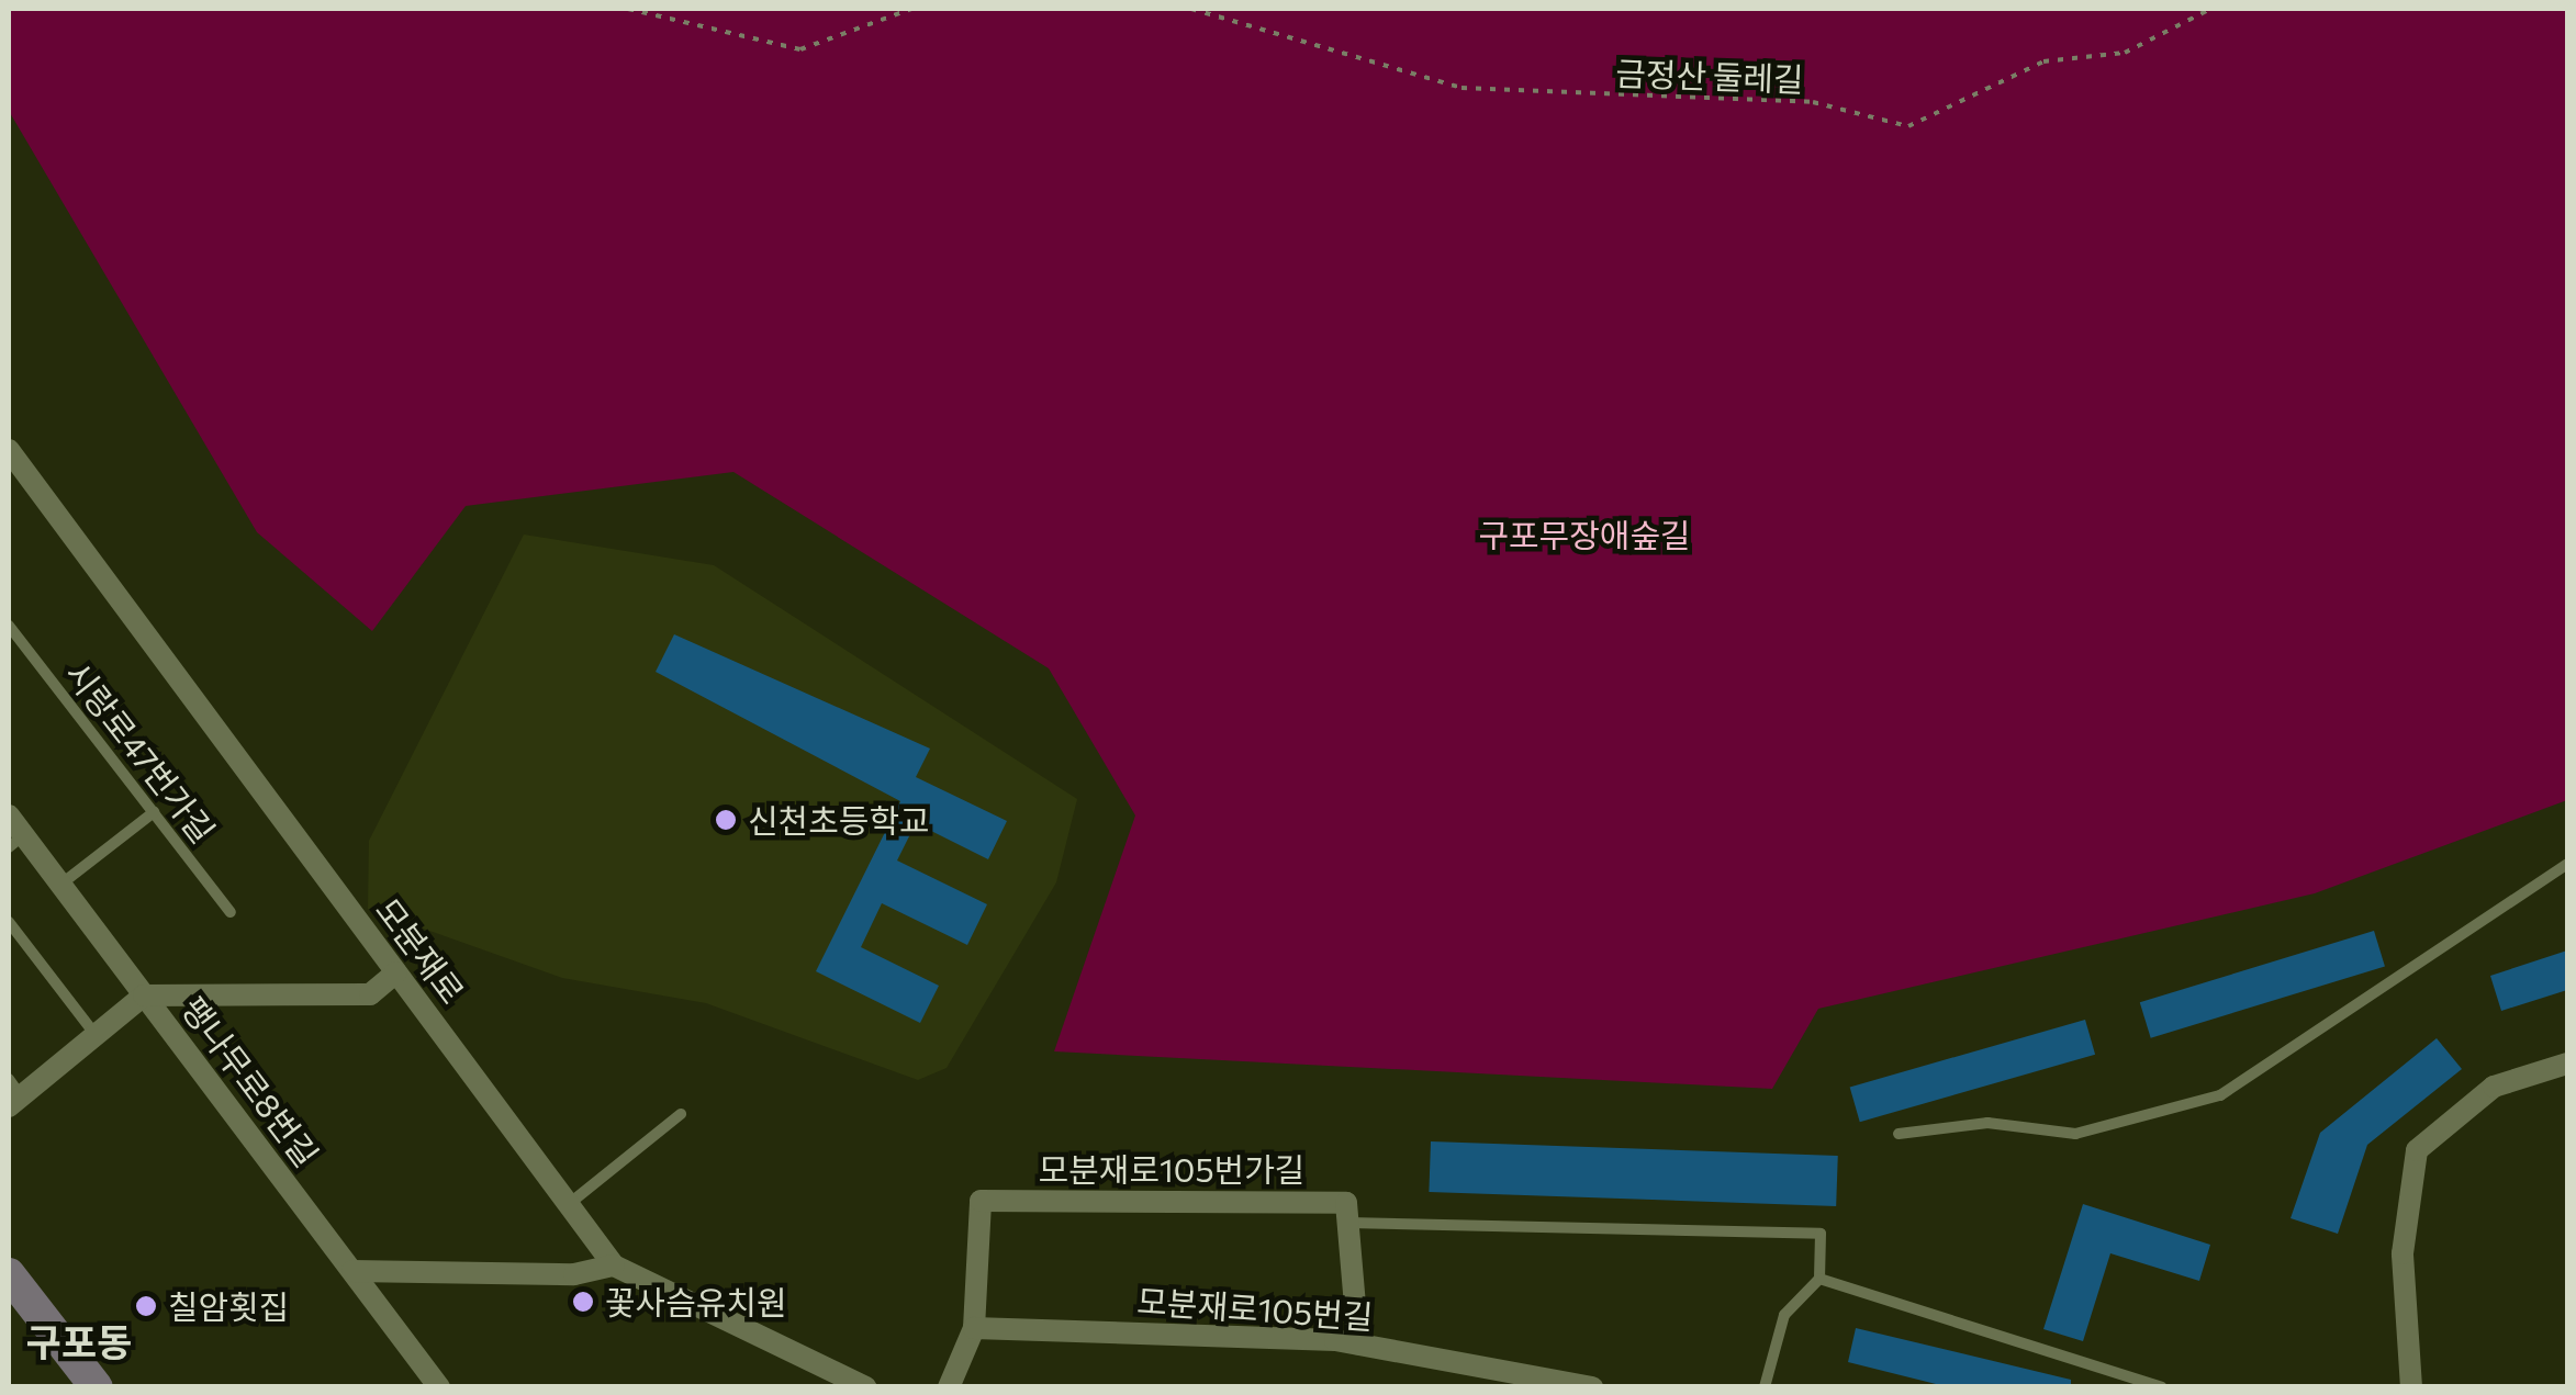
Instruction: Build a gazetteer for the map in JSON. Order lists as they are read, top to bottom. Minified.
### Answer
{"streets":{"street":["모분재로","팽나무로8번길","모분재로105번가길","모분재로105번길"],"lane":["시랑로47번가길"],"path":["금정산 둘레길"]},"crossings":[["모분재로105번가길","모분재로105번길"]],"districts":["구포동"],"parks":["구포무장애숲길"],"places":["신천초등학교","꽃사슴유치원","칠암횟집"]}
